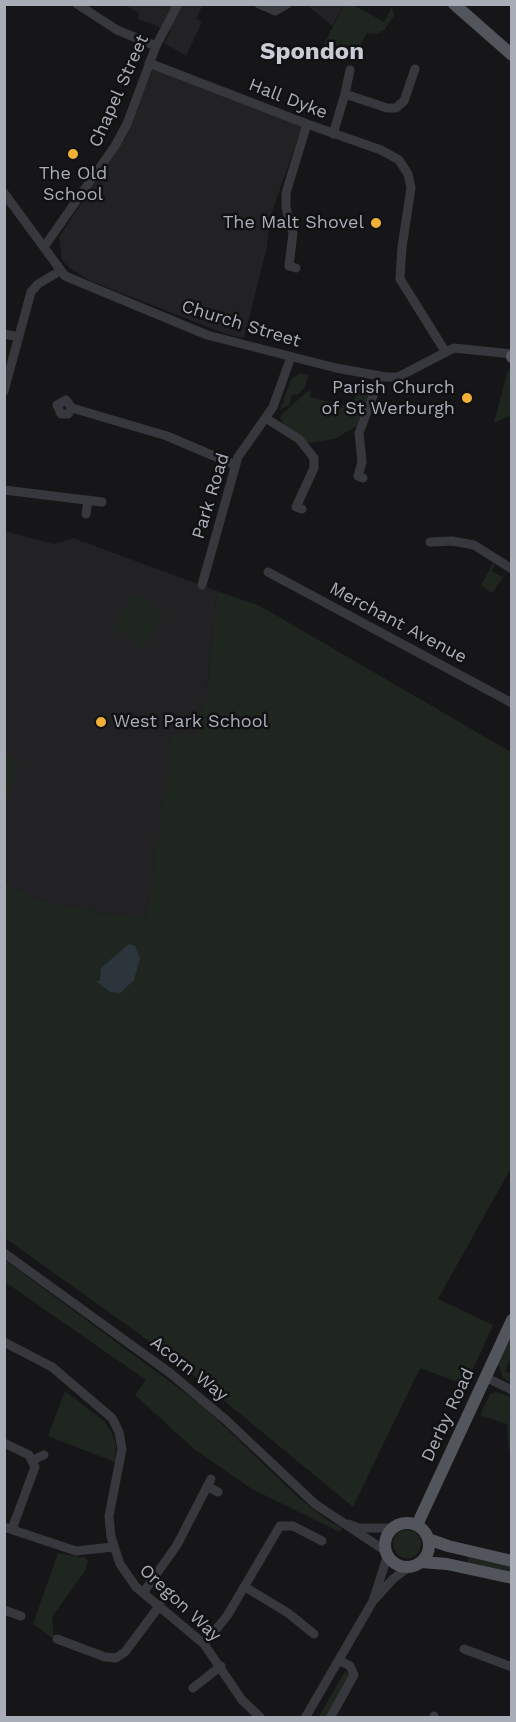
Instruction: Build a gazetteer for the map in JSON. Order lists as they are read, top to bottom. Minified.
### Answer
{"streets":{"main road":["Derby Road"],"street":["Chapel Street","Hall Dyke","Church Street","Park Road","Merchant Avenue","Acorn Way","Oregon Way"]},"crossings":[["Chapel Street","Hall Dyke"],["Chapel Street","Church Street"],["Hall Dyke","Church Street"],["Church Street","Park Road"],["Acorn Way","Derby Road"]],"districts":["Spondon"],"places":["The Old School","The Malt Shovel","Parish Church of St Werburgh","West Park School"]}
